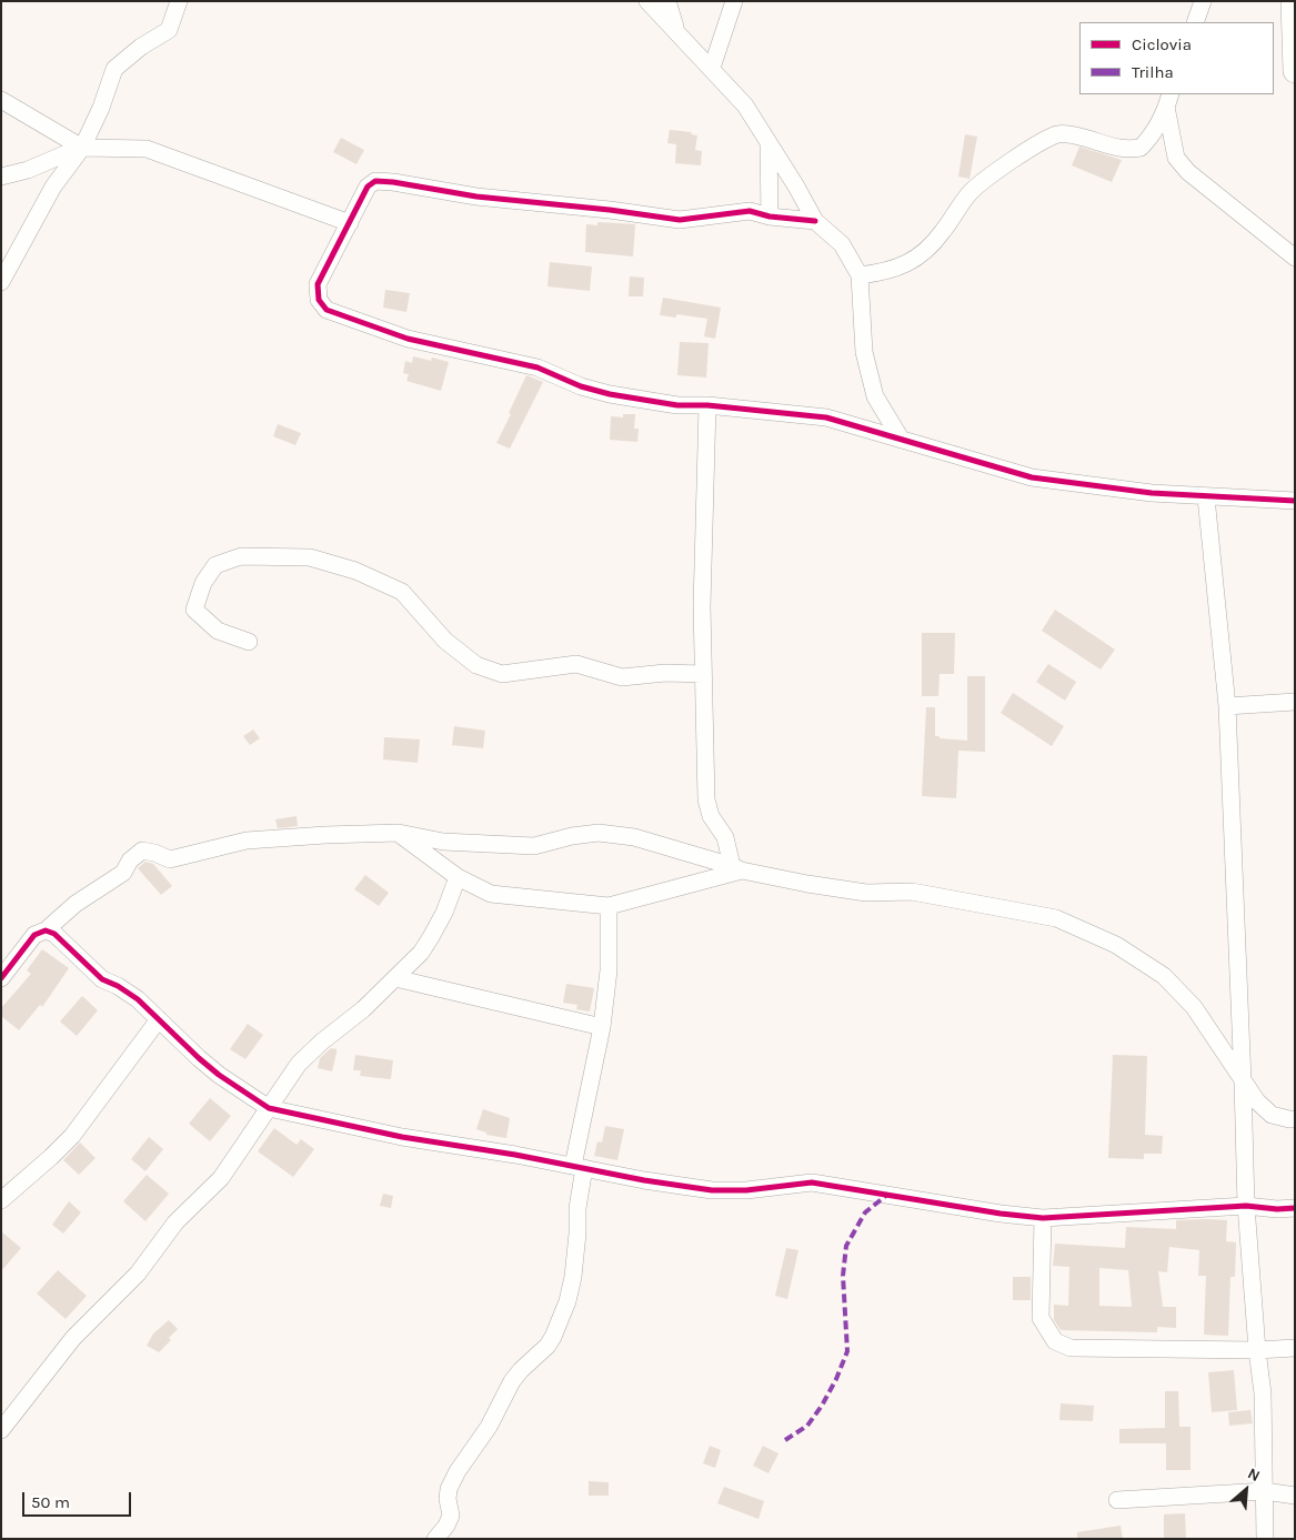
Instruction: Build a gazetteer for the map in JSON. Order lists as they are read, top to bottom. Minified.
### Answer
{"legend":["Ciclovia","Trilha"],"scale_bar":"50 m","north":"top right"}
